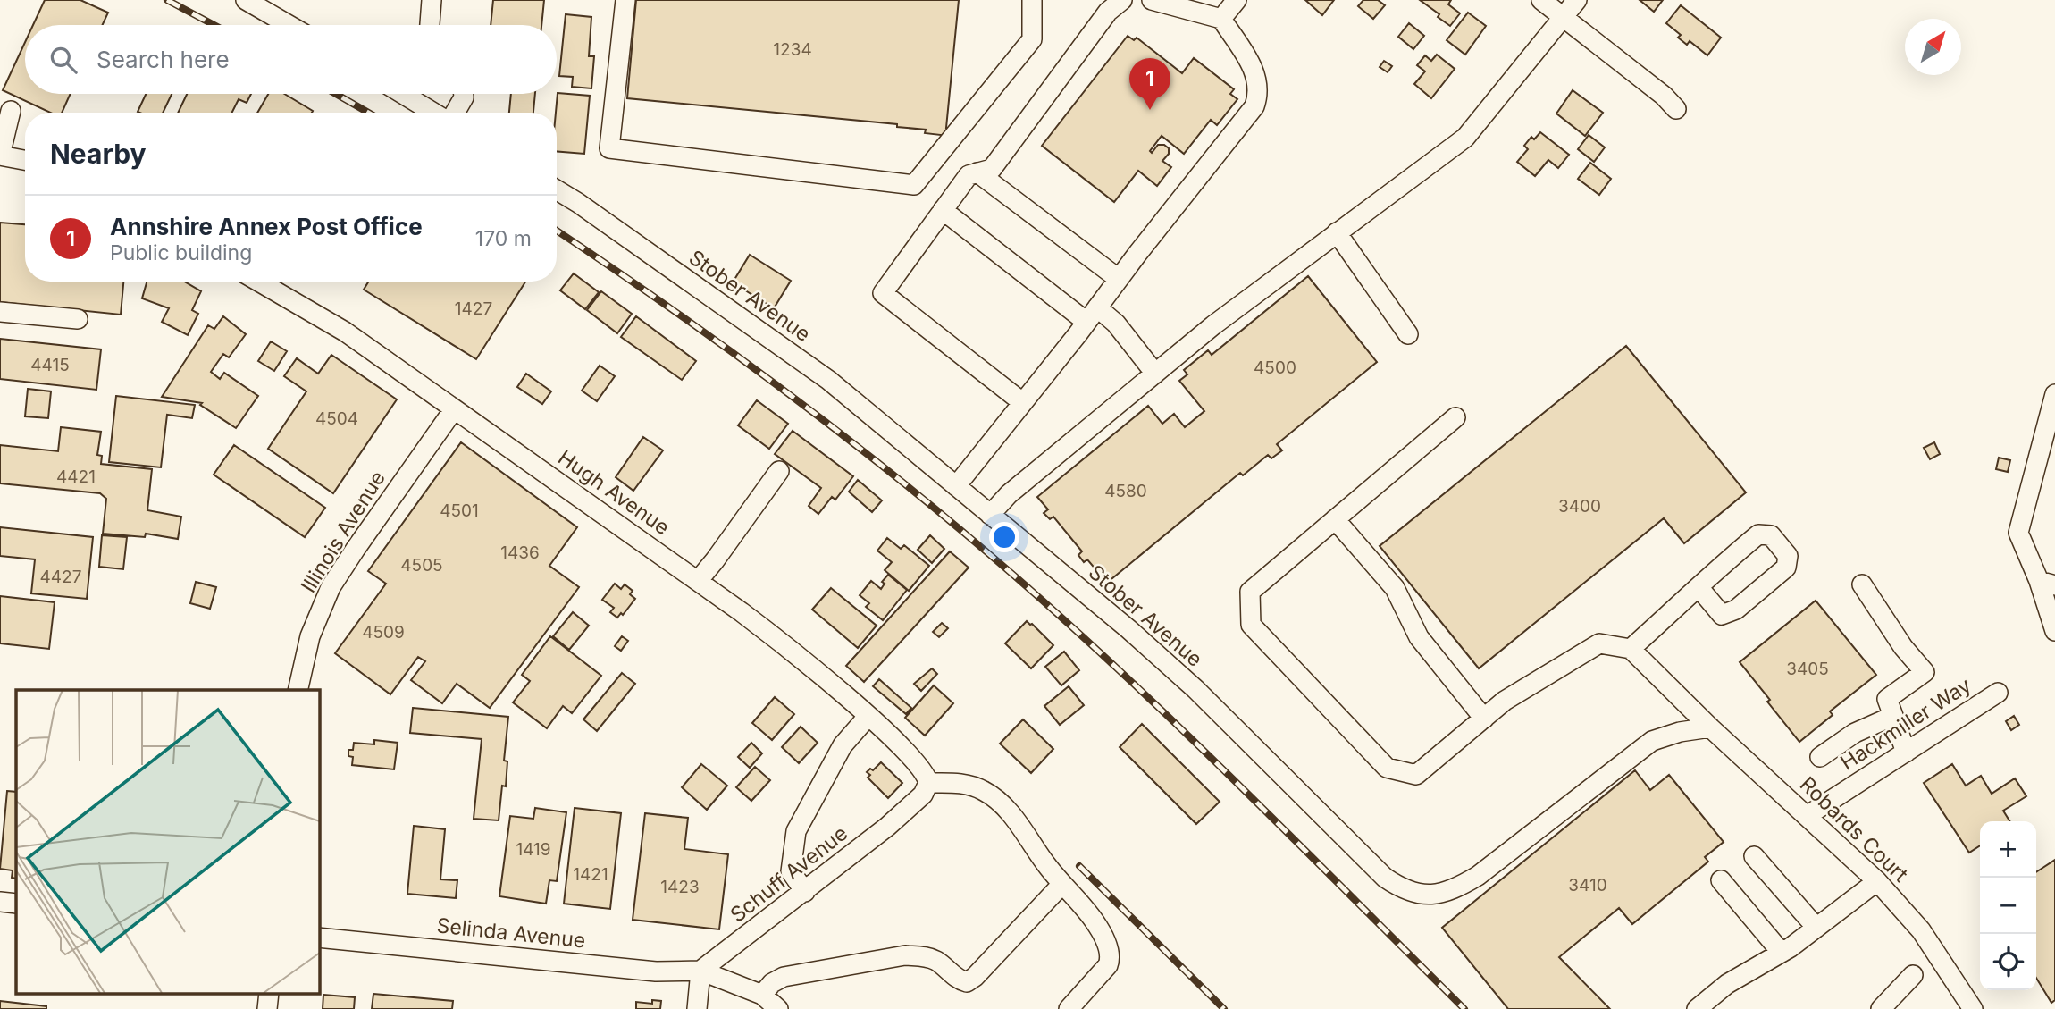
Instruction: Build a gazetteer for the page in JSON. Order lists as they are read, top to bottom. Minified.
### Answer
{"streets":{"street":["Stober Avenue","Hugh Avenue","Illinois Avenue","Hackmiller Way","Robards Court","Schuff Avenue","Selinda Avenue"]},"crossings":[["Stober Avenue","Robards Court"],["Hugh Avenue","Illinois Avenue"],["Hugh Avenue","Schuff Avenue"],["Hackmiller Way","Robards Court"],["Schuff Avenue","Selinda Avenue"]],"house_numbers":["1234","1427","4415","4500","4504","4421","4580","3400","4501","1436","4505","4427","4509","3405","1419","1421","3410","1423"],"north":"top right","page":{"search":"Search here","pins":"1","heading":"Nearby","list":[{"mark":"1","name":"Annshire Annex Post Office","note":"Public building","value":"170 m"}],"map_buttons":["+","−"]}}
